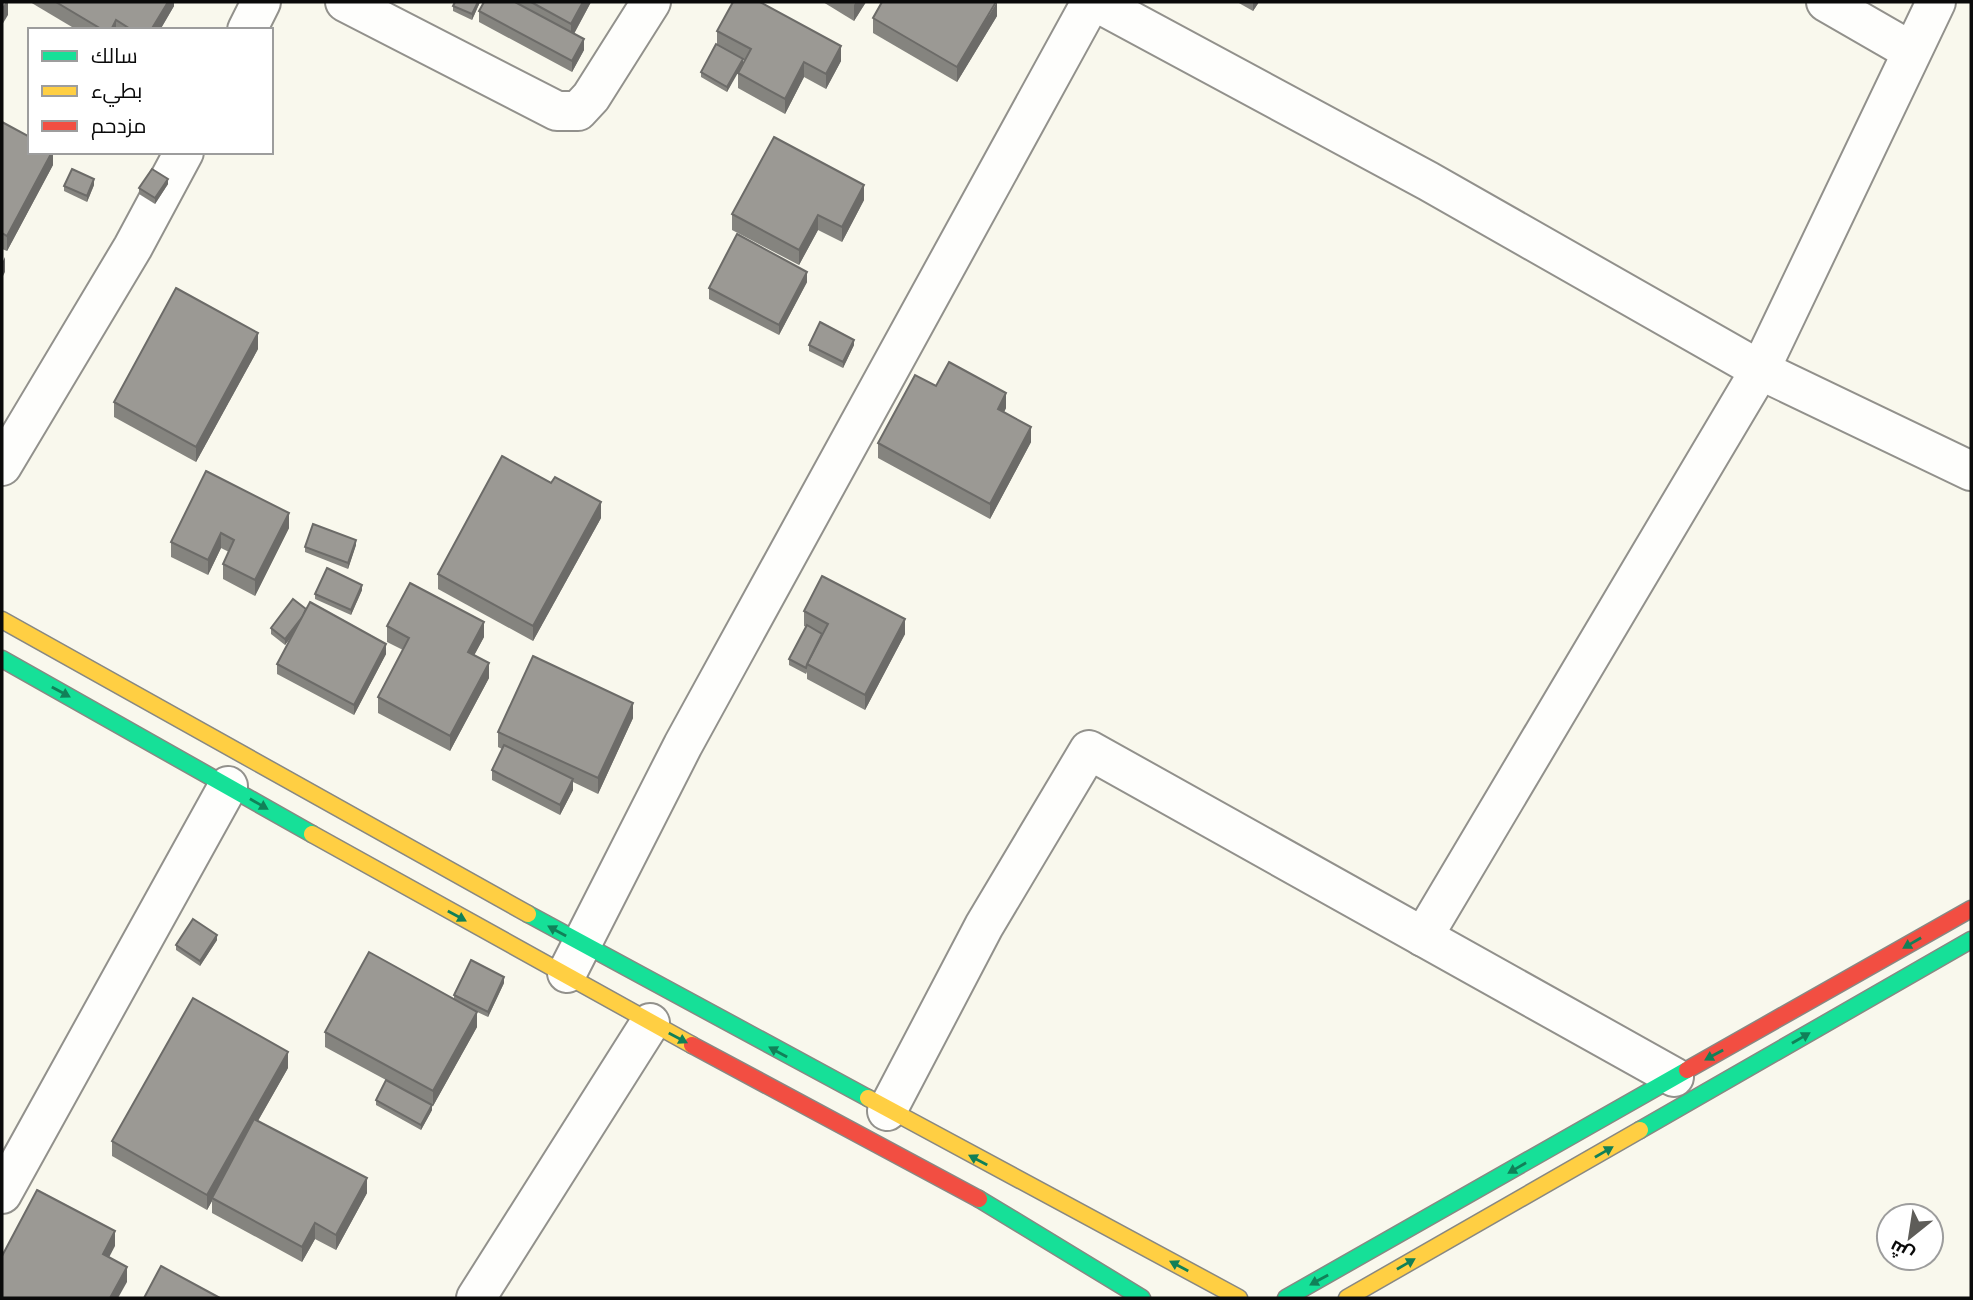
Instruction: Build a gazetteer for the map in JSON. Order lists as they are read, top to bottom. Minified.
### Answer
{"legend":["سالك","بطيء","مزدحم"],"north":"bottom left"}
